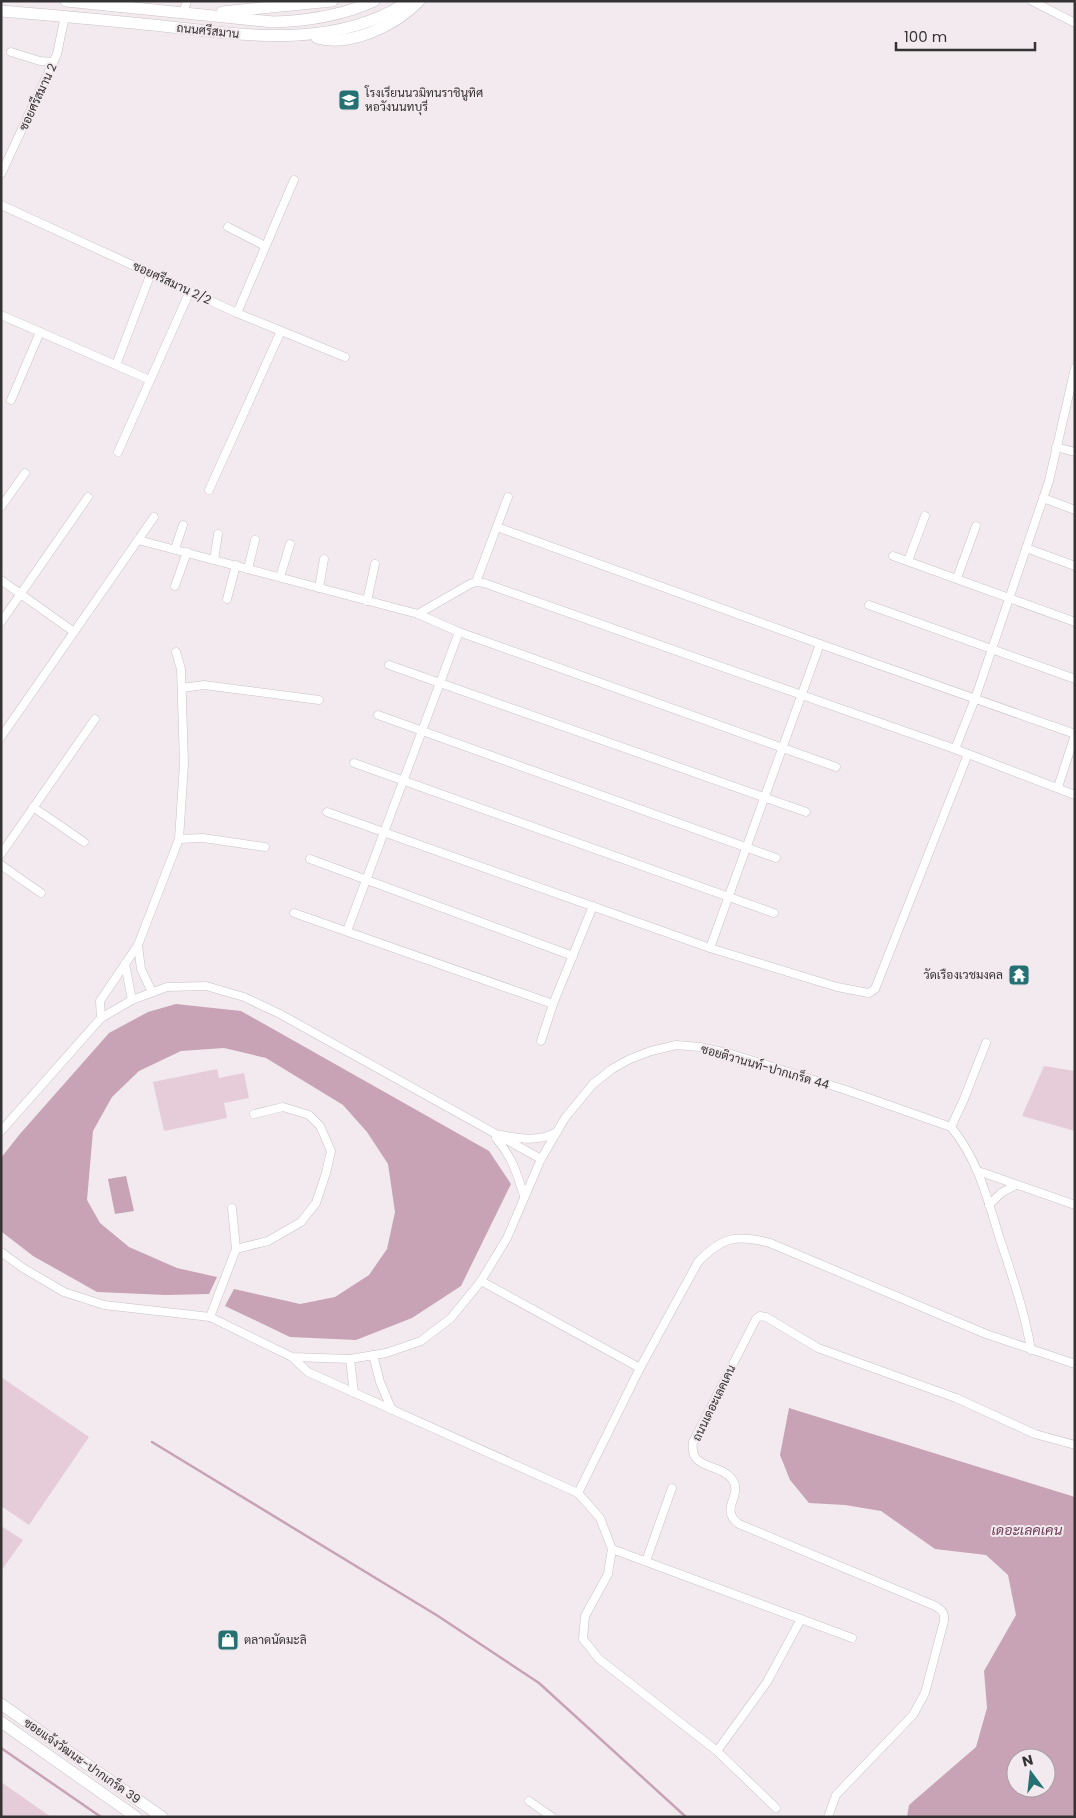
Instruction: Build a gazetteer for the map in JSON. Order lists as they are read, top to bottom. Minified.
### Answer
{"streets":{"main road":["ถนนศรีสมาน","ซอยแจ้งวัฒนะ-ปากเกร็ด 39"],"street":["ซอยศรีสมาน 2","ซอยศรีสมาน 2/2","ซอยติวานนท์-ปากเกร็ด 44","ถนนเดอะเลคเคน"]},"crossings":[["ถนนศรีสมาน","ซอยศรีสมาน 2"]],"water":["เดอะเลคเคน"],"places":{"school or university":["โรงเรียนนวมิทนราชินูทิศ หอวังนนทบุรี"],"temple":["วัดเรืองเวชมงคล"],"shop":["ตลาดนัดมะลิ"]},"scale_bar":"100 m","north":"top"}
